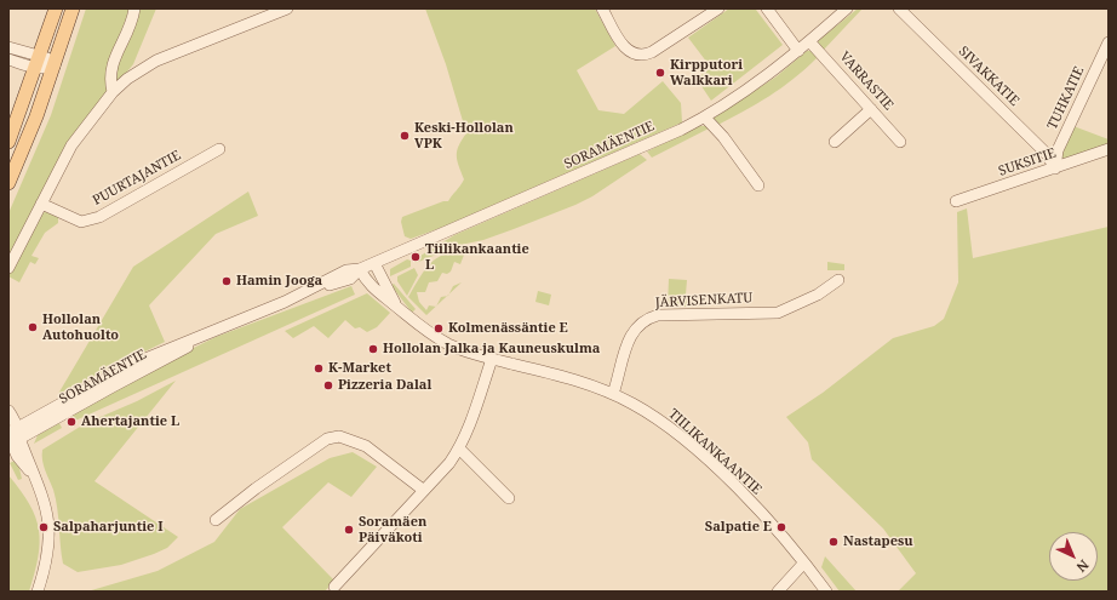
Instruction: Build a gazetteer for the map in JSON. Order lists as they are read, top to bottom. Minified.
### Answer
{"streets":{"street":["SIVAKKATIE","VARRASTIE","TUHKATIE","SORAMÄENTIE","SUKSITIE","PUURTAJANTIE","JÄRVISENKATU","TIILIKANKAANTIE"]},"crossings":[["SIVAKKATIE","TUHKATIE"],["SIVAKKATIE","SUKSITIE"],["VARRASTIE","SORAMÄENTIE"],["TUHKATIE","SUKSITIE"],["SORAMÄENTIE","TIILIKANKAANTIE"],["JÄRVISENKATU","TIILIKANKAANTIE"]],"places":["Kirpputori Walkkari","Keski-Hollolan VPK","Tiilikankaantie L","Hamin Jooga","Hollolan Autohuolto","Kolmenässäntie E","Hollolan Jalka ja Kauneuskulma","K-Market","Pizzeria Dalal","Ahertajantie L","Salpaharjuntie I","Salpatie E","Soramäen Päiväkoti","Nastapesu"],"north":"bottom right"}
